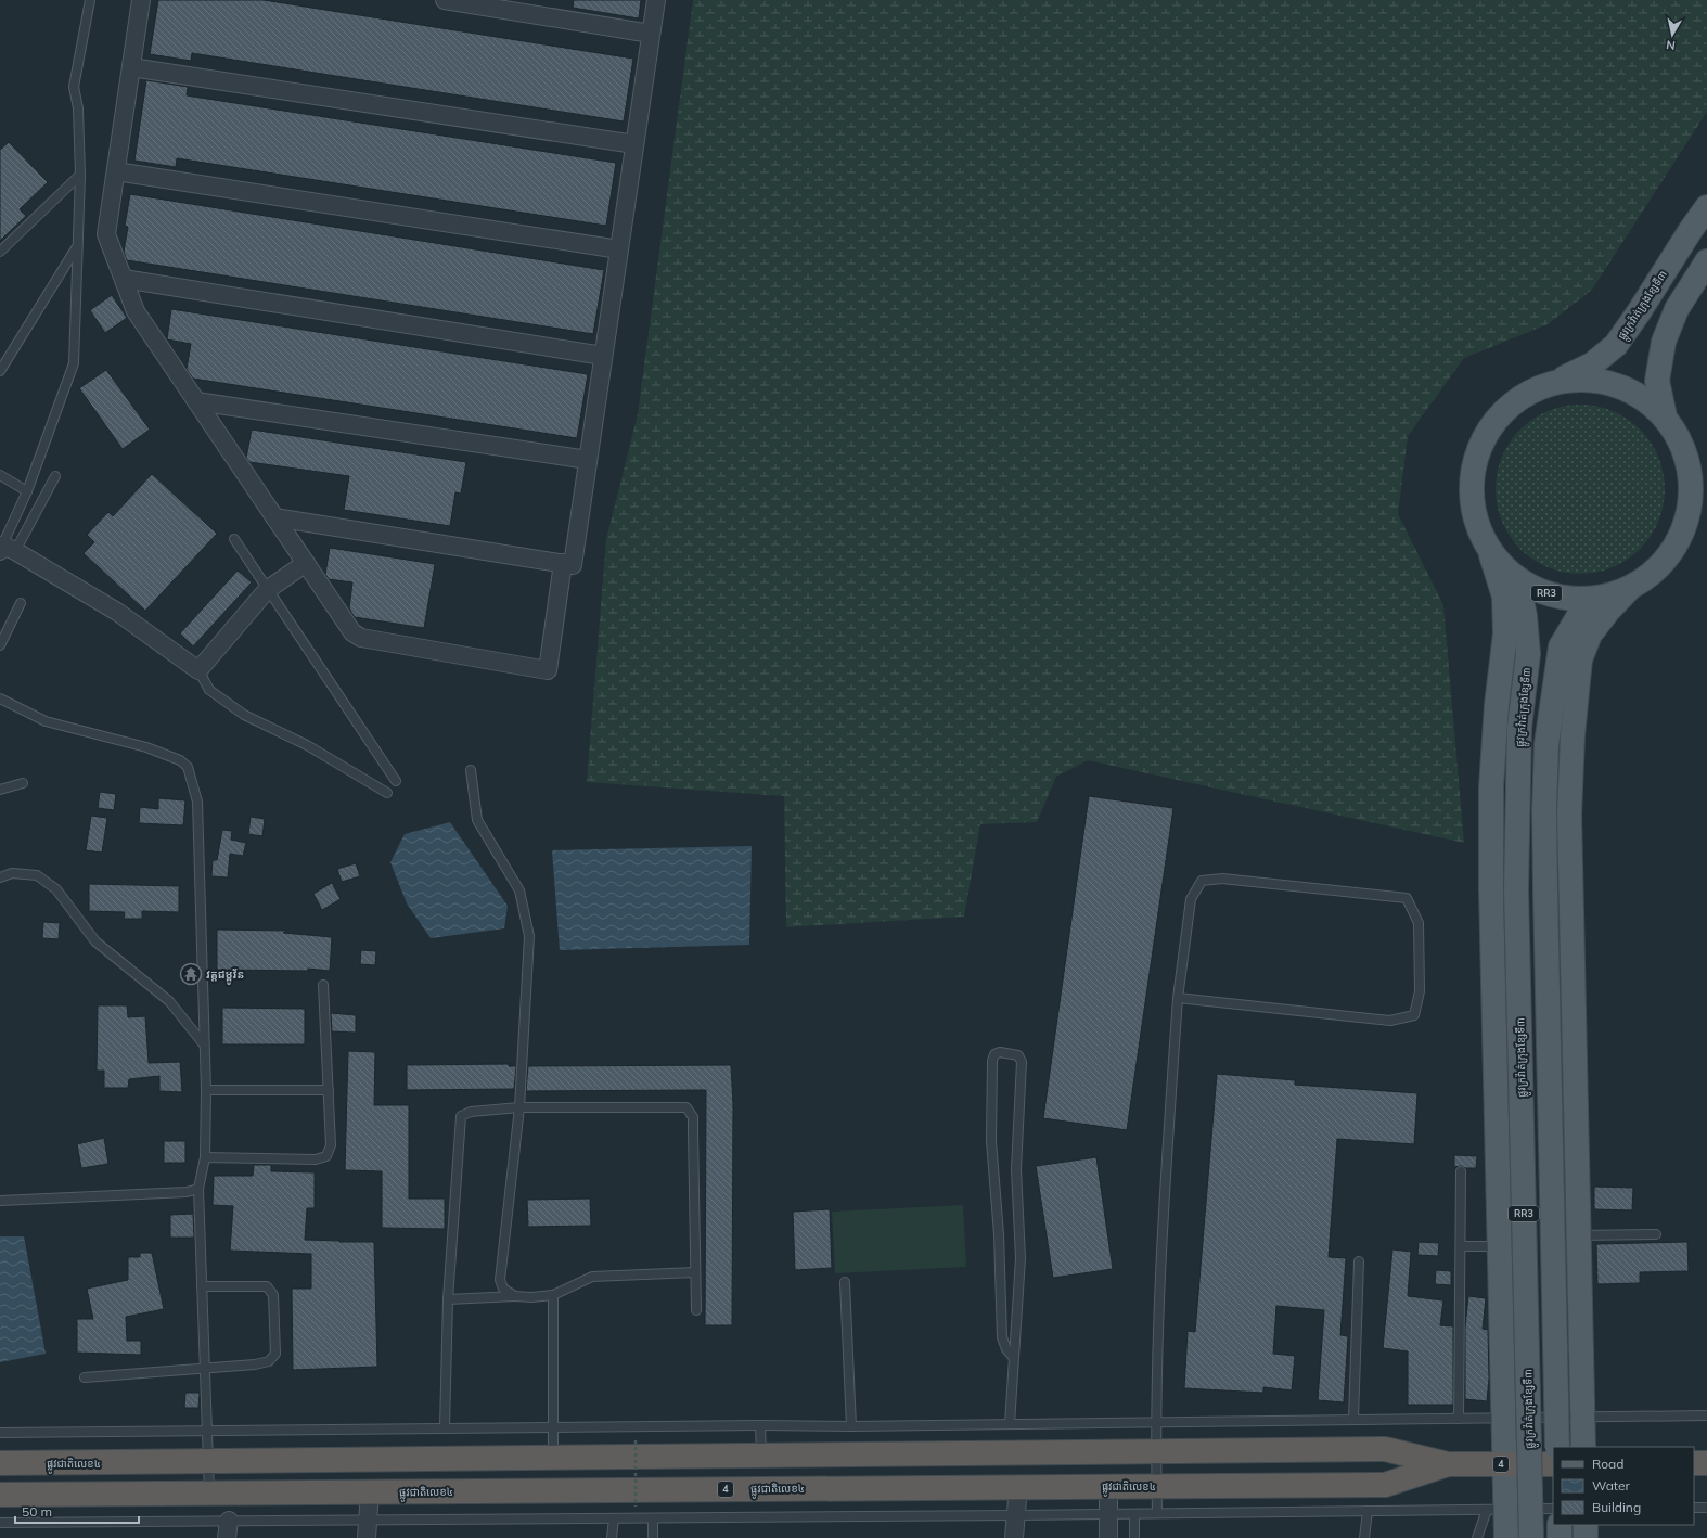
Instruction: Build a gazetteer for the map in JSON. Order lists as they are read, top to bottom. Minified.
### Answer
{"streets":{"highway":["ផ្លូវជាតិលេខ៤","4"],"main road":["ផ្លូវក្រវ៉ាត់ក្រុងខ្សែទី៣","RR3"]},"crossings":[["ផ្លូវក្រវ៉ាត់ក្រុងខ្សែទី៣","RR3"]],"places":{"temple":["វត្តជម្ពូវ័ន"]},"legend":["Road","Water","Building"],"scale_bar":"50 m","north":"bottom"}
